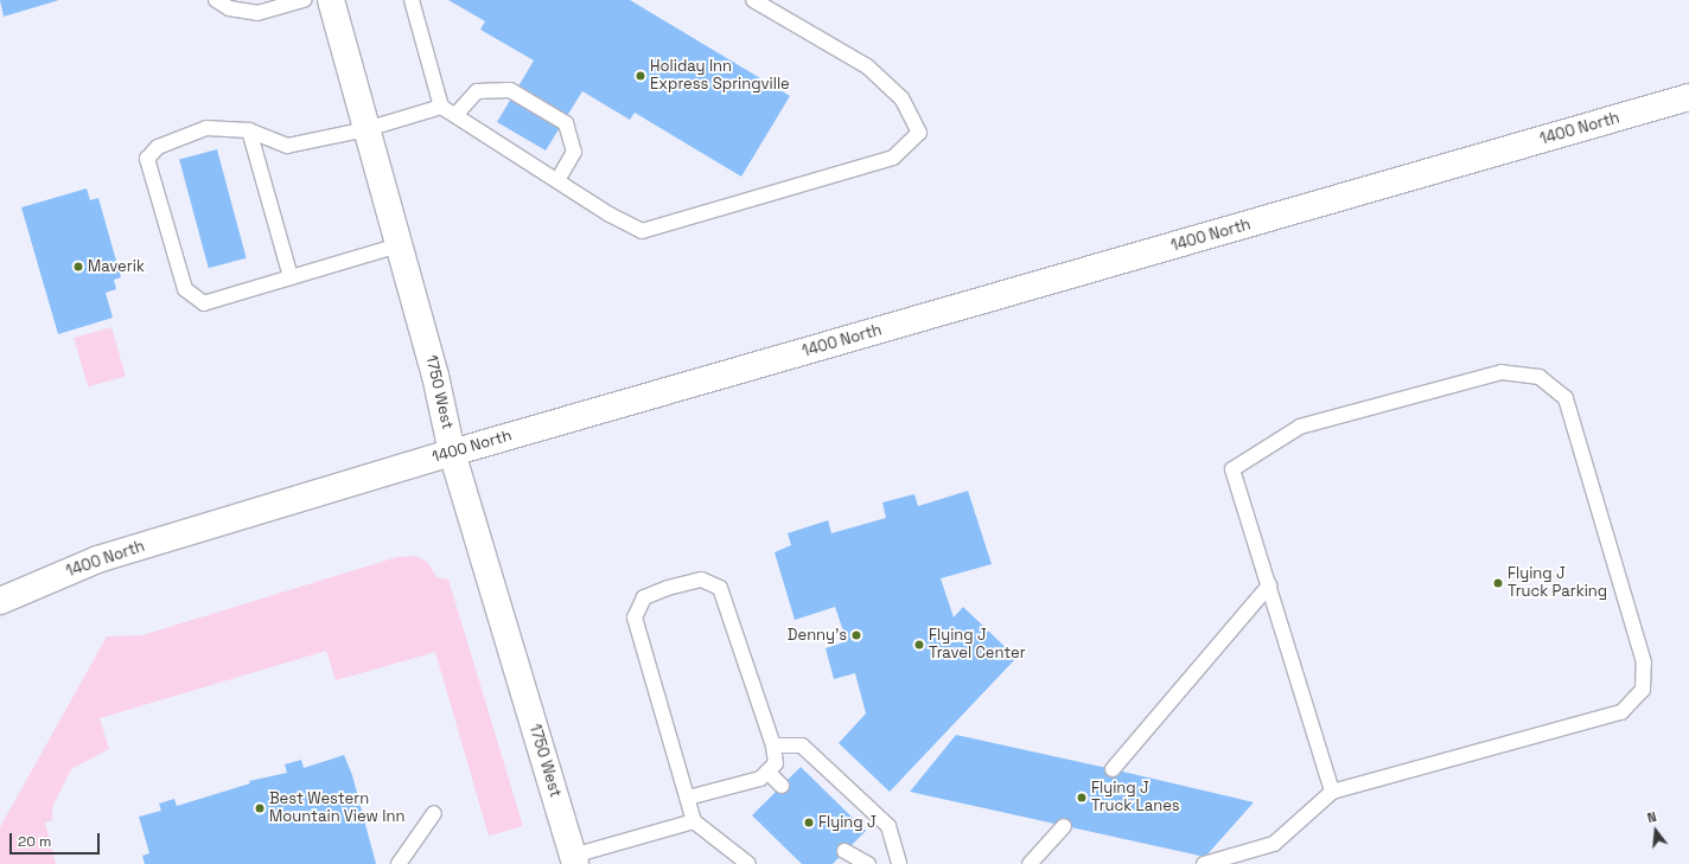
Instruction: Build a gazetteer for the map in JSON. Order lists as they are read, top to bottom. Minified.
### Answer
{"streets":{"main road":["1400 North","1750 West"]},"crossings":[["1400 North","1750 West"]],"places":["Holiday Inn Express Springville","Maverik","Flying J Truck Parking","Denny's","Flying J Travel Center","Flying J Truck Lanes","Best Western Mountain View Inn","Flying J"],"scale_bar":"20 m","north":"top"}
